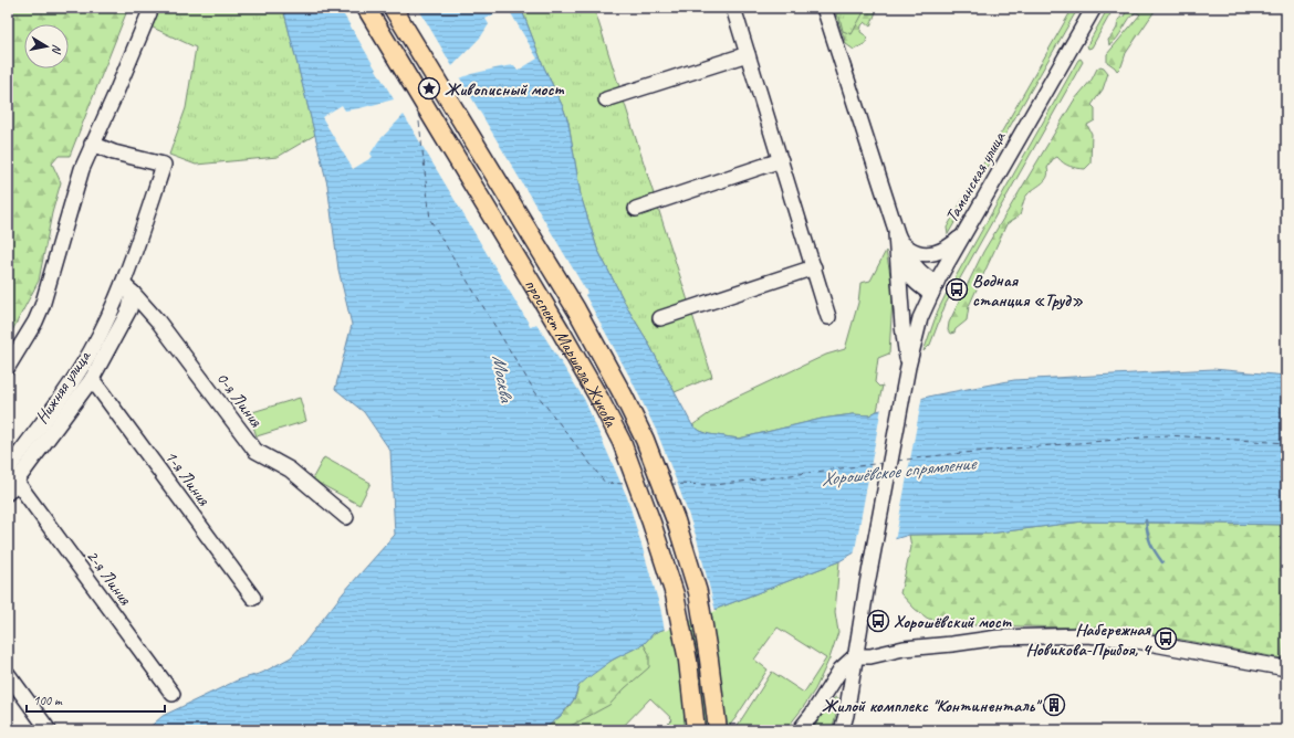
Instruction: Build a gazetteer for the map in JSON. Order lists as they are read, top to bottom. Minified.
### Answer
{"streets":{"main road":["проспект Маршала Жукова"],"street":["Таманская улица","Нижняя улица","0-я Линия","1-я Линия","2-я Линия"]},"crossings":[["Нижняя улица","0-я Линия"],["Нижняя улица","1-я Линия"],["Нижняя улица","2-я Линия"]],"water":["Москва","Хорошёвское спрямление"],"places":{"place":["Живописный мост"],"bus stop":["Водная станция «Труд»","Хорошёвский мост","Набережная Новикова-Прибоя, 4"],"building":["Жилой комплекс \"Континенталь\""]},"scale_bar":"100 m","north":"right"}
